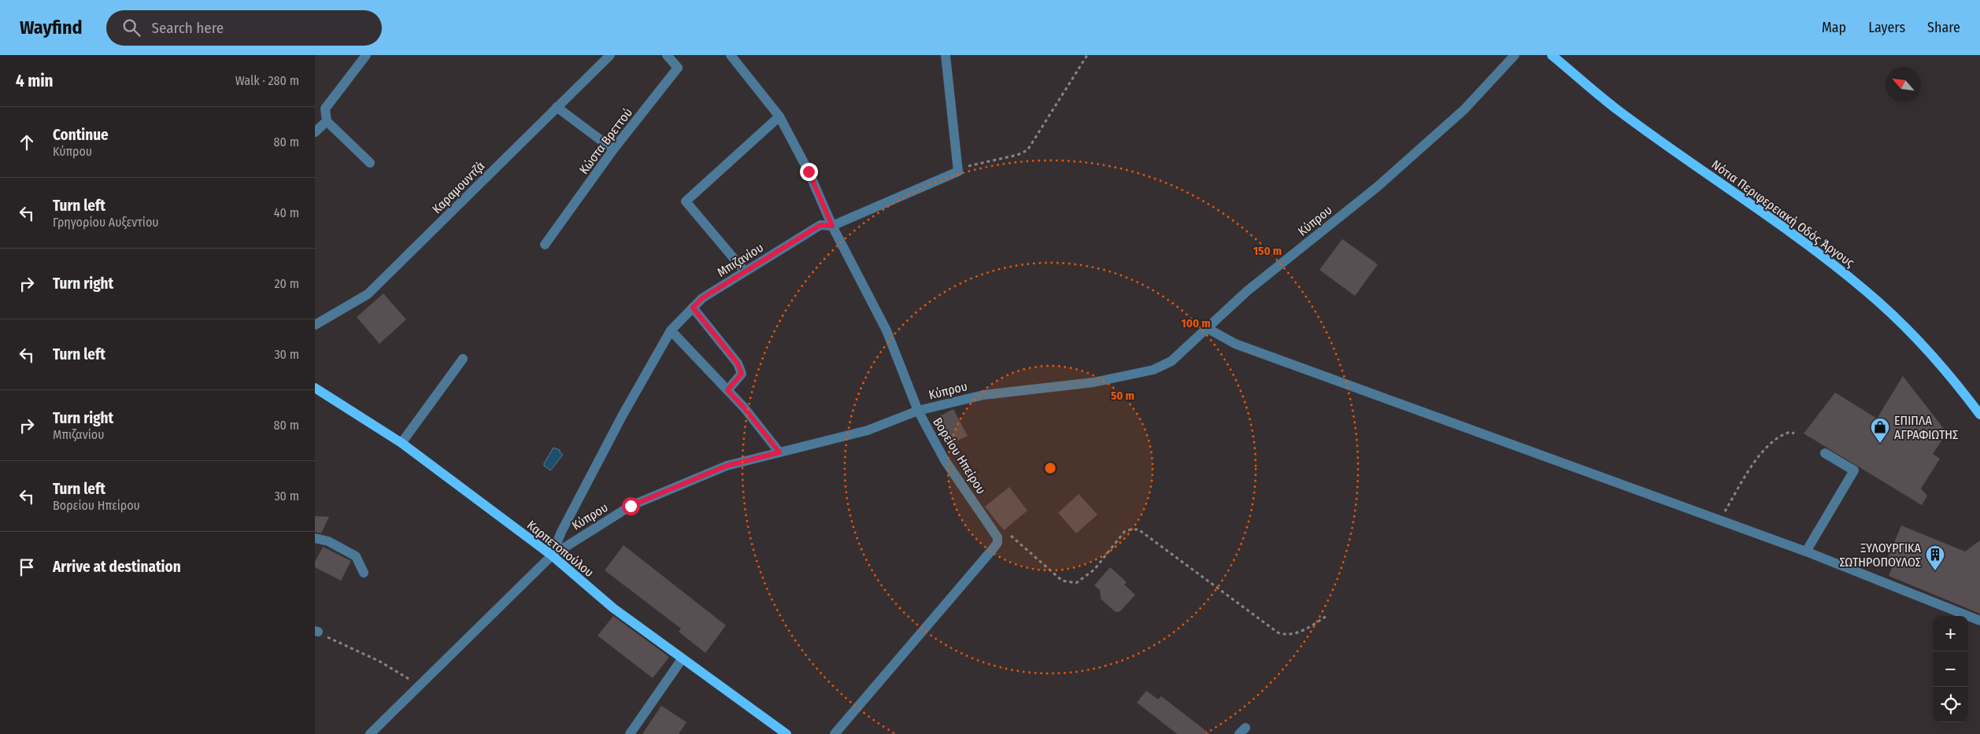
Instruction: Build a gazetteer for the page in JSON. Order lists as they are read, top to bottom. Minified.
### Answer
{"streets":{"main road":["Νότια Περιφερειακή Οδός Άργους","Καρπετοπούλου"],"street":["Κώστα Βρεττού","Καραμουντζά","Κύπρου","Μπιζανίου","Βορείου Ηπείρου"]},"crossings":[["Κύπρου","Μπιζανίου"],["Κύπρου","Βορείου Ηπείρου"],["Κύπρου","Καρπετοπούλου"],["Μπιζανίου","Βορείου Ηπείρου"],["Μπιζανίου","Καρπετοπούλου"]],"places":{"shop":["ΕΠΙΠΛΑ ΑΓΡΑΦΙΩΤΗΣ"],"building":["ΞΥΛΟΥΡΓΙΚΑ ΣΩΤΗΡΟΠΟΥΛΟΣ"]},"north":"top left","page":{"header":"Wayfind","search":"Search here","nav":["Map","Layers","Share"],"heading":["4 min","Walk · 280 m"],"list":[["Continue","Κύπρου","80 m"],["Turn left","Γρηγορίου Αυξεντίου","40 m"],["Turn right","20 m"],["Turn left","30 m"],["Turn right","Μπιζανίου","80 m"],["Turn left","Βορείου Ηπείρου","30 m"],"Arrive at destination"],"map_buttons":["+","−"]},"rings":["150 m","100 m","50 m"]}
